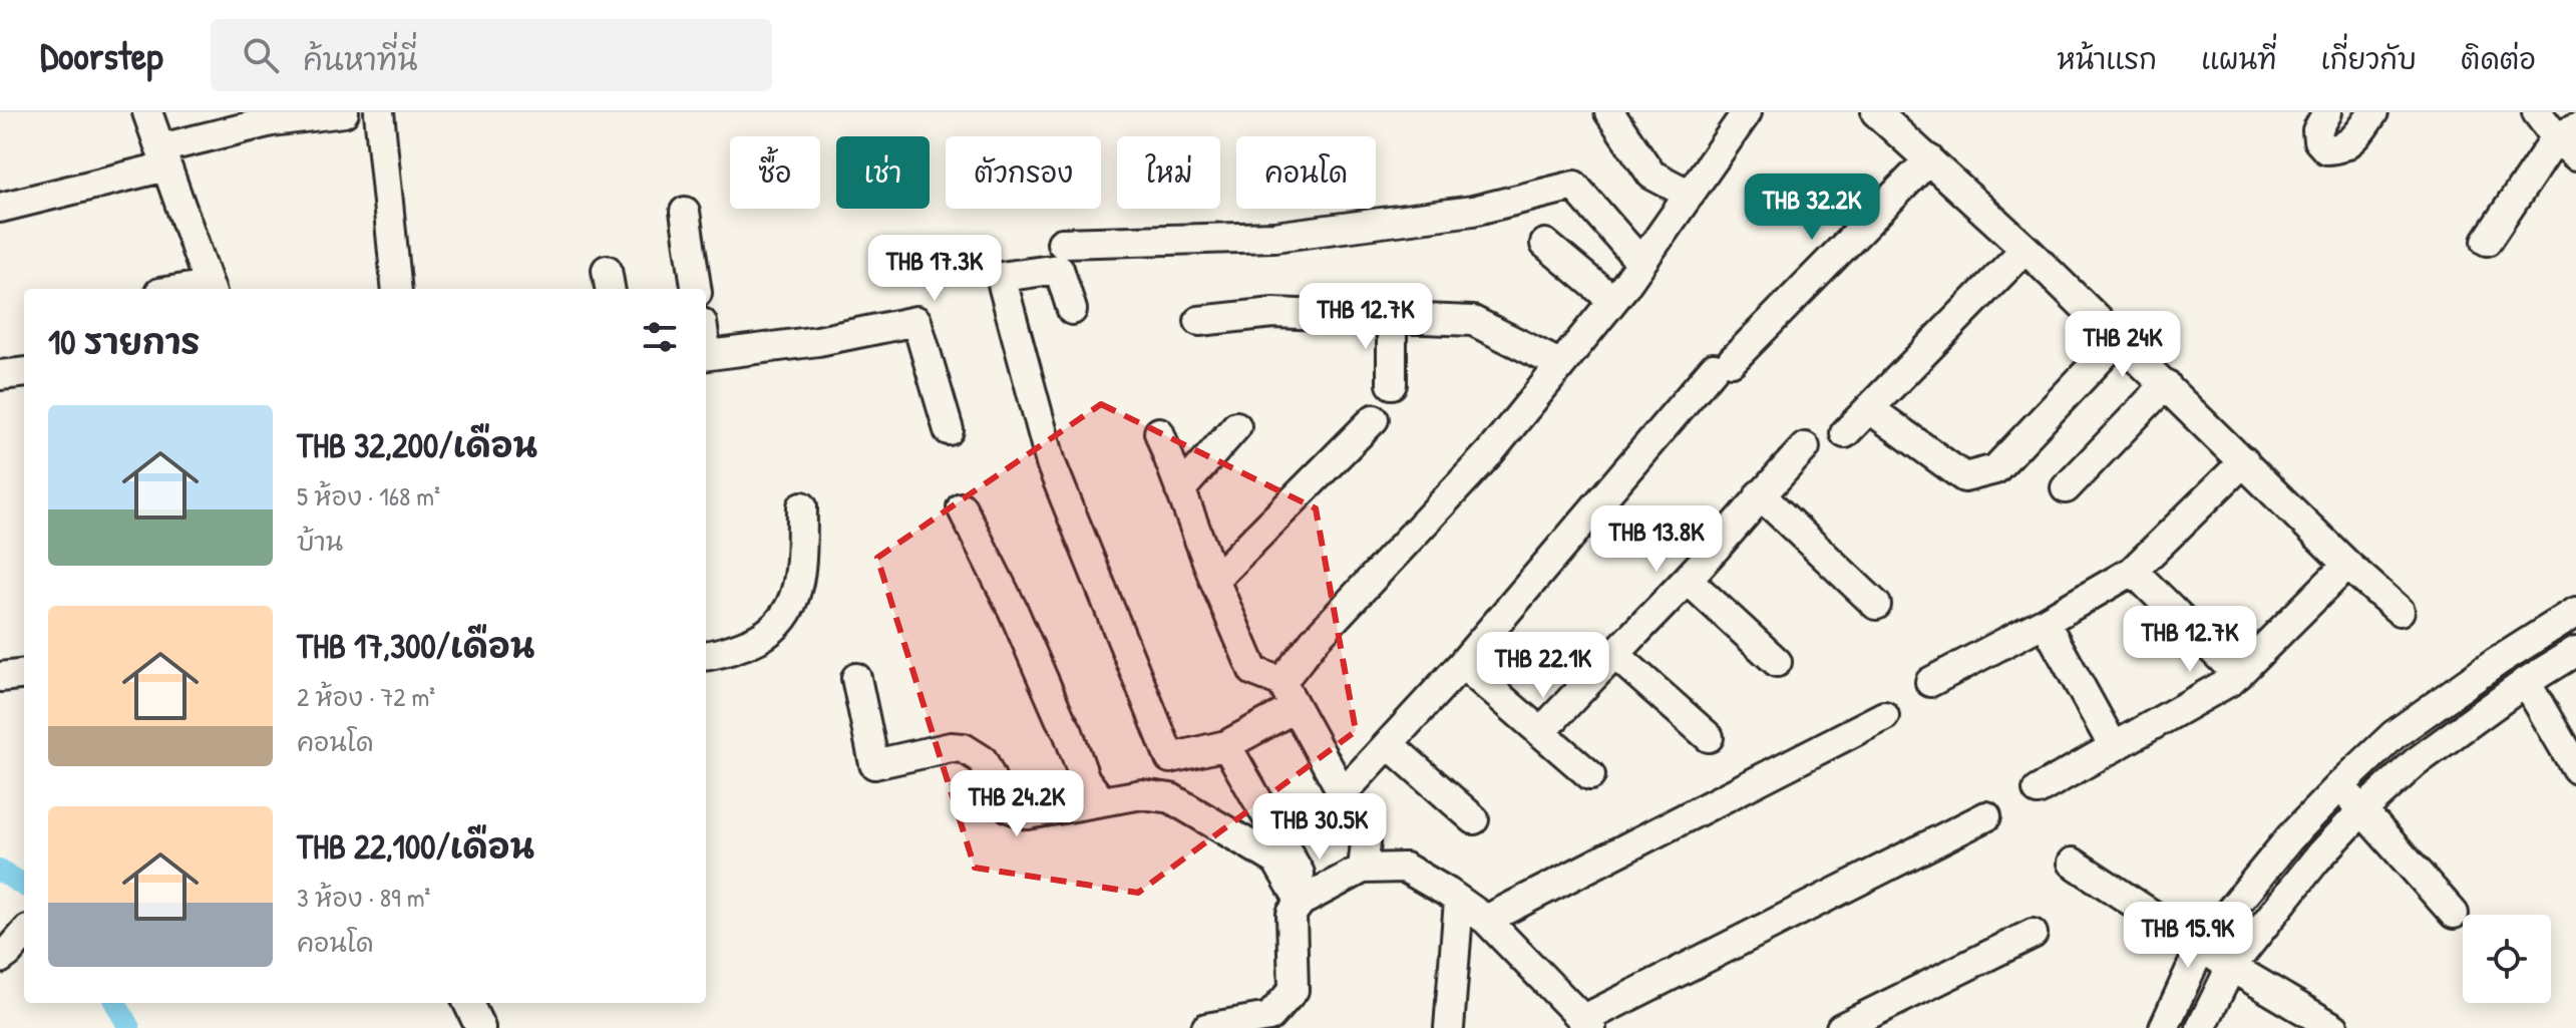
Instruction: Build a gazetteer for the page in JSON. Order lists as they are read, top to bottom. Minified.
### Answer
{"page":{"header":"Doorstep","search":"ค้นหาที่นี่","nav":["หน้าแรก","แผนที่","เกี่ยวกับ","ติดต่อ"],"chip":["ซื้อ","เช่า","ตัวกรอง","ใหม่","คอนโด"],"price":["THB 32.2K","THB 17.3K","THB 12.7K","THB 24K","THB 13.8K","THB 12.7K","THB 22.1K","THB 24.2K","THB 30.5K","THB 15.9K"],"heading":"10 รายการ","list":[{"name":"THB 32,200/เดือน","note":"5 ห้อง · 168 m² · บ้าน"},{"name":"THB 17,300/เดือน","note":"2 ห้อง · 72 m² · คอนโด"},{"name":"THB 22,100/เดือน","note":"3 ห้อง · 89 m² · คอนโด"}]}}
